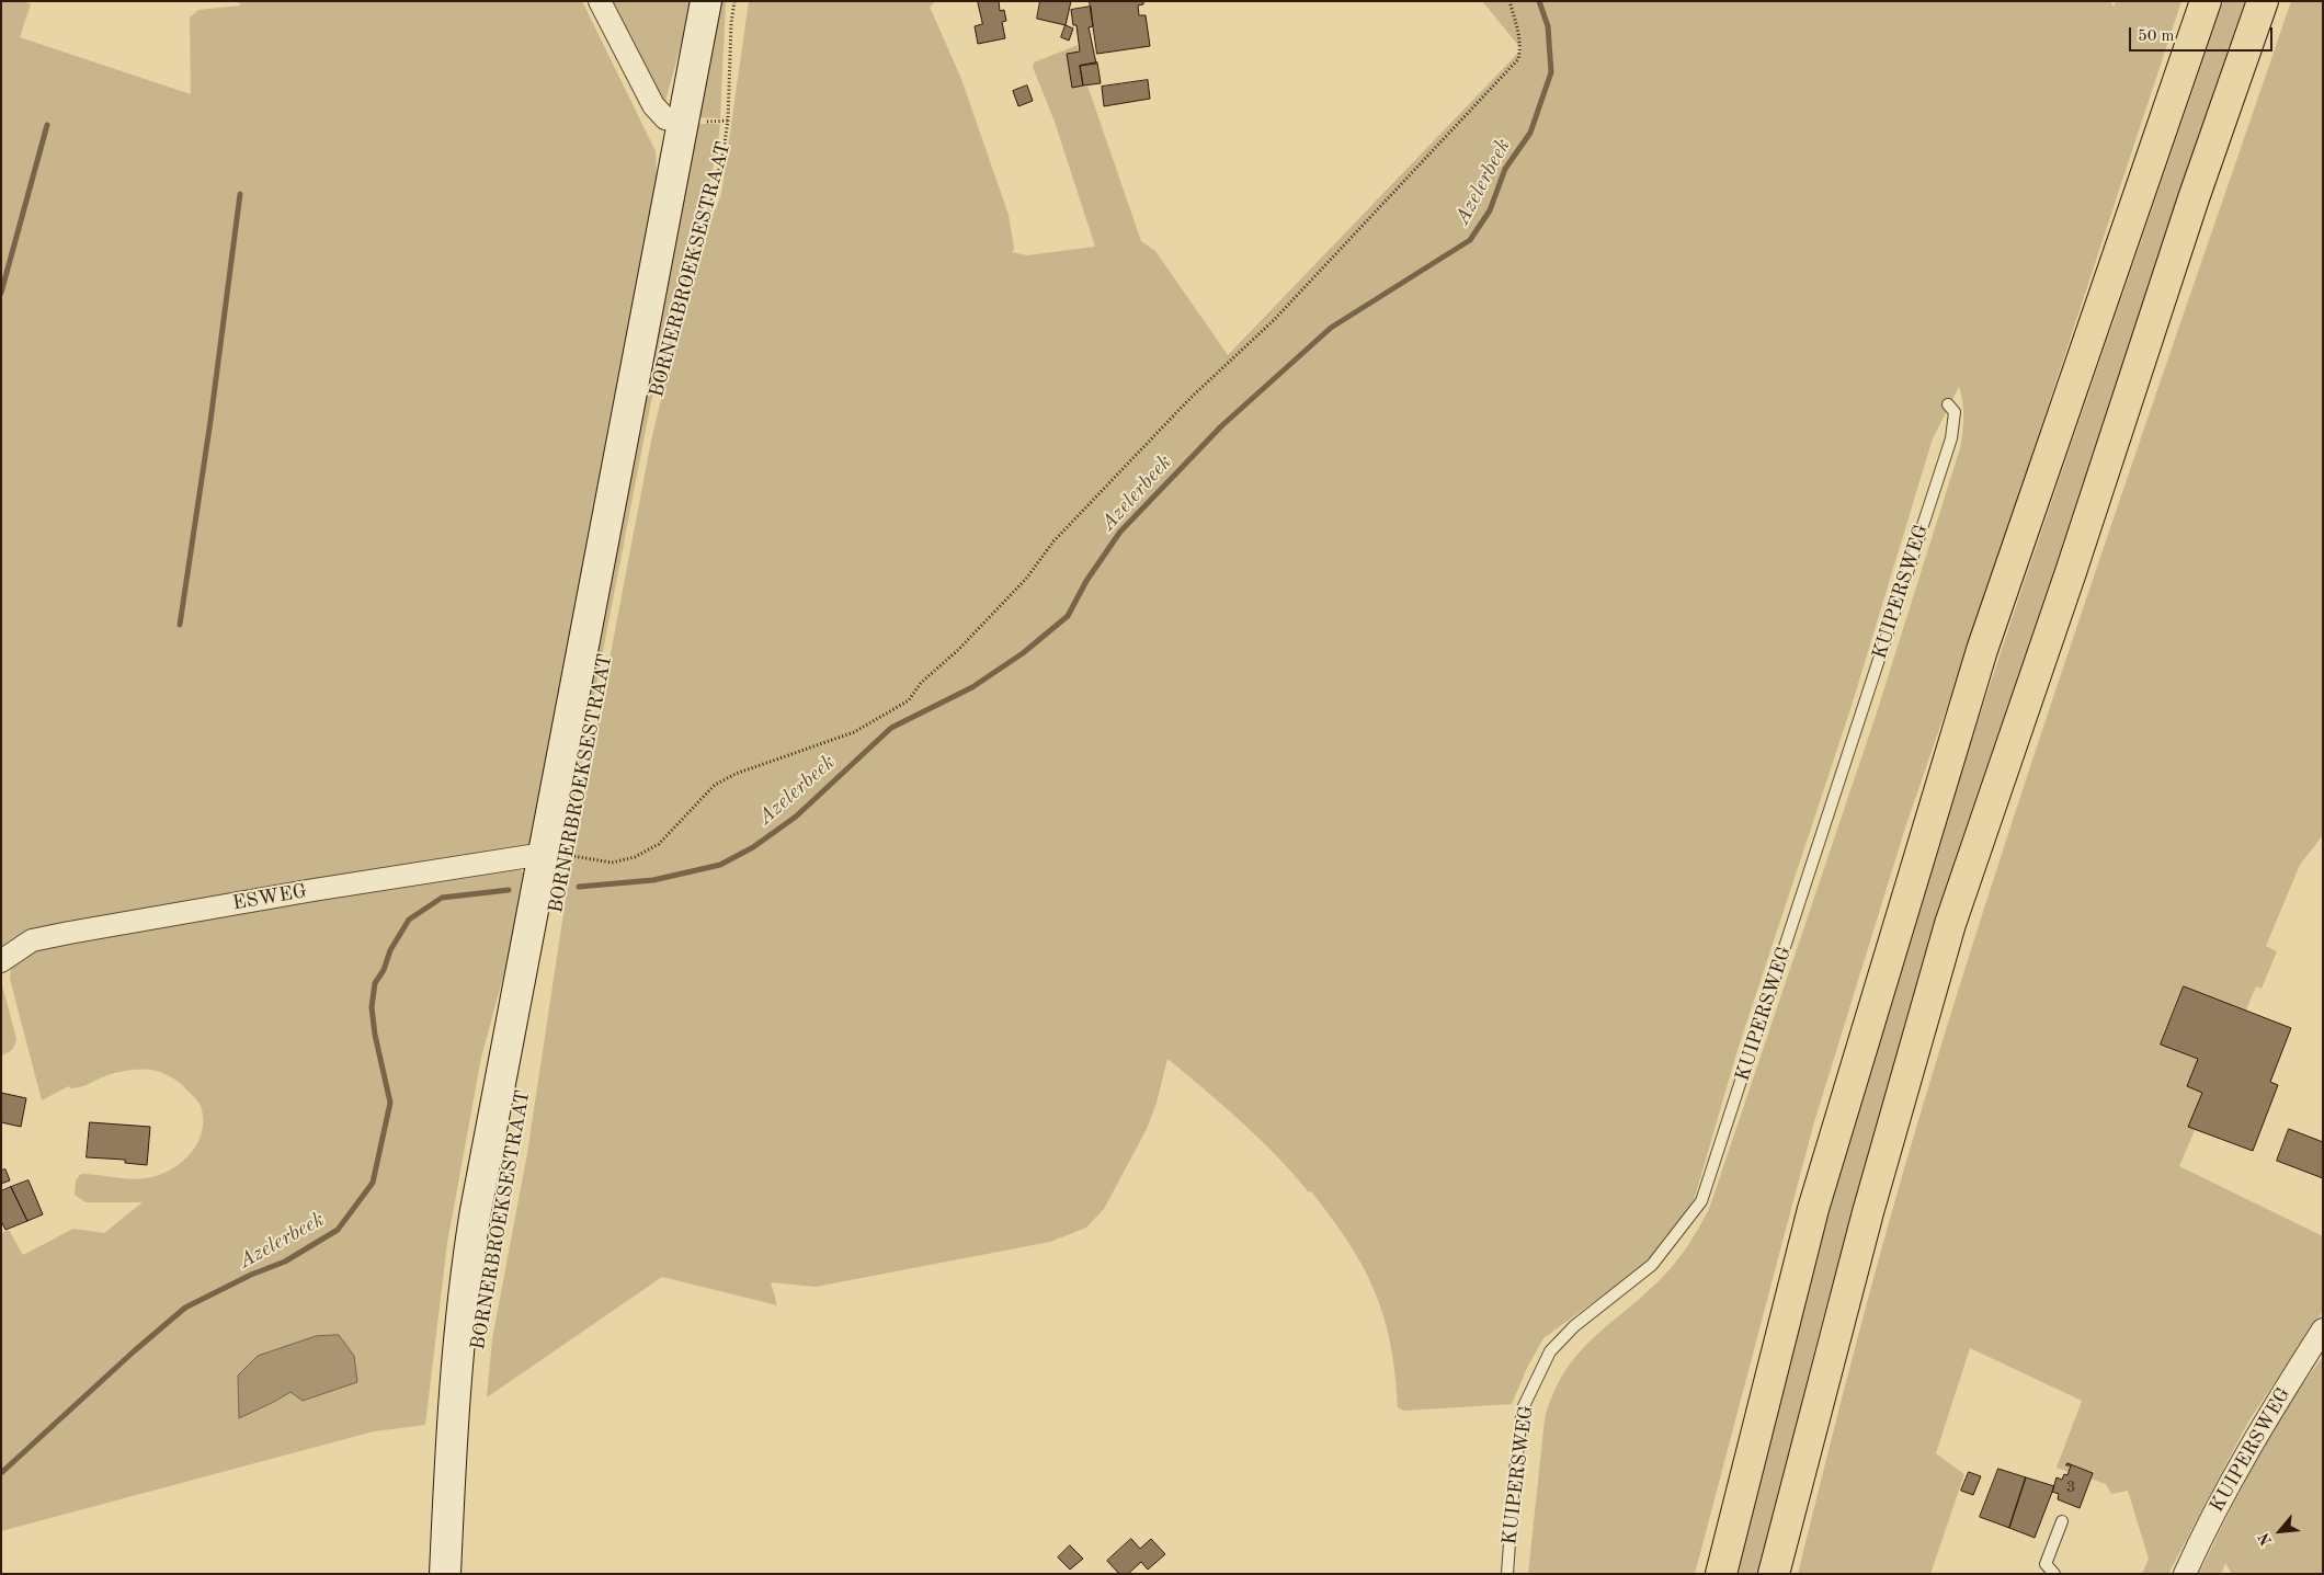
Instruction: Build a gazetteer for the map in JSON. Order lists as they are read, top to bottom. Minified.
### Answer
{"streets":{"main road":["BORNERBROEKSESTRAAT"],"street":["KUIPERSWEG","ESWEG"]},"crossings":[["BORNERBROEKSESTRAAT","ESWEG"]],"water":["Azelerbeek"],"house_numbers":["3"],"scale_bar":"50 m","north":"bottom left"}
